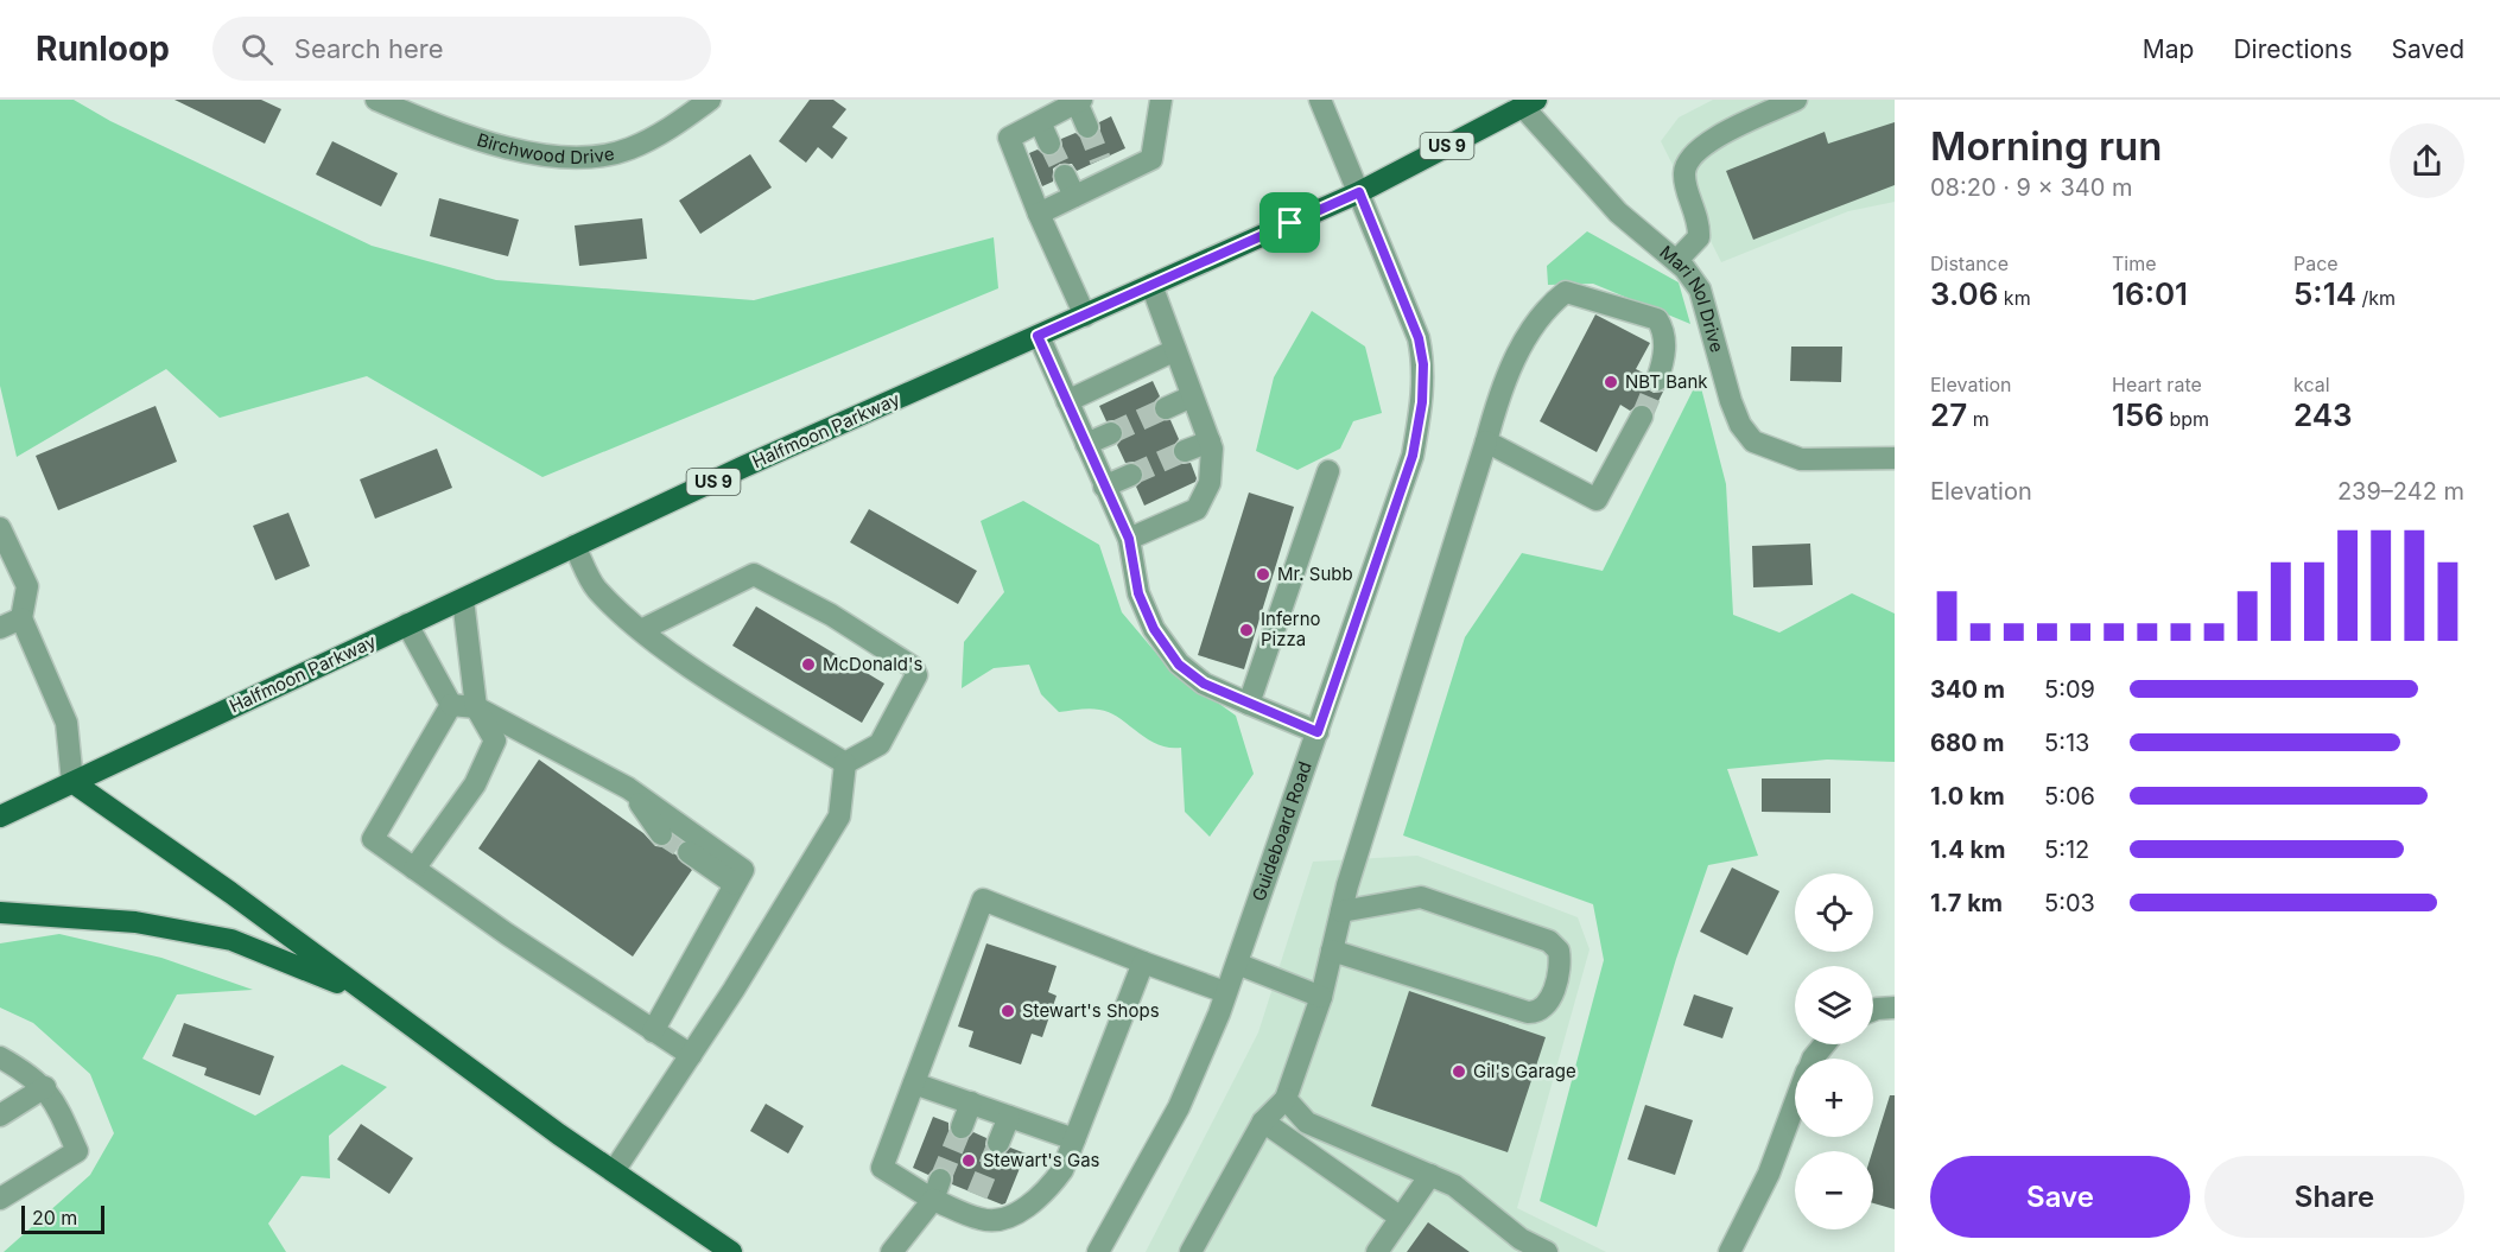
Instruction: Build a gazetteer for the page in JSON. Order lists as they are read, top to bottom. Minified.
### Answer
{"streets":{"main road":["US 9","Halfmoon Parkway"],"street":["Birchwood Drive","Mari Nol Drive","Guideboard Road"]},"crossings":[["Mari Nol Drive","Halfmoon Parkway"],["Halfmoon Parkway","Guideboard Road"]],"places":["NBT Bank","Mr. Subb","Inferno Pizza","McDonald's","Stewart's Shops","Gil's Garage","Stewart's Gas"],"scale_bar":"20 m","page":{"header":"Runloop","search":"Search here","nav":["Map","Directions","Saved"],"heading":["Morning run","08:20 · 9 × 340 m"],"stats":[["Distance","3.06 km"],["Time","16:01"],["Pace","5:14 /km"],["Elevation","27 m"],["Heart rate","156 bpm"],["kcal","243"]],"chart":["Elevation","239–242 m"],"list":[{"name":"340 m","note":"5:09"},{"name":"680 m","note":"5:13"},{"name":"1.0 km","note":"5:06"},{"name":"1.4 km","note":"5:12"},{"name":"1.7 km","note":"5:03"}],"map_buttons":["+","−"],"buttons":["Save","Share"],"scale":"20 m"}}
